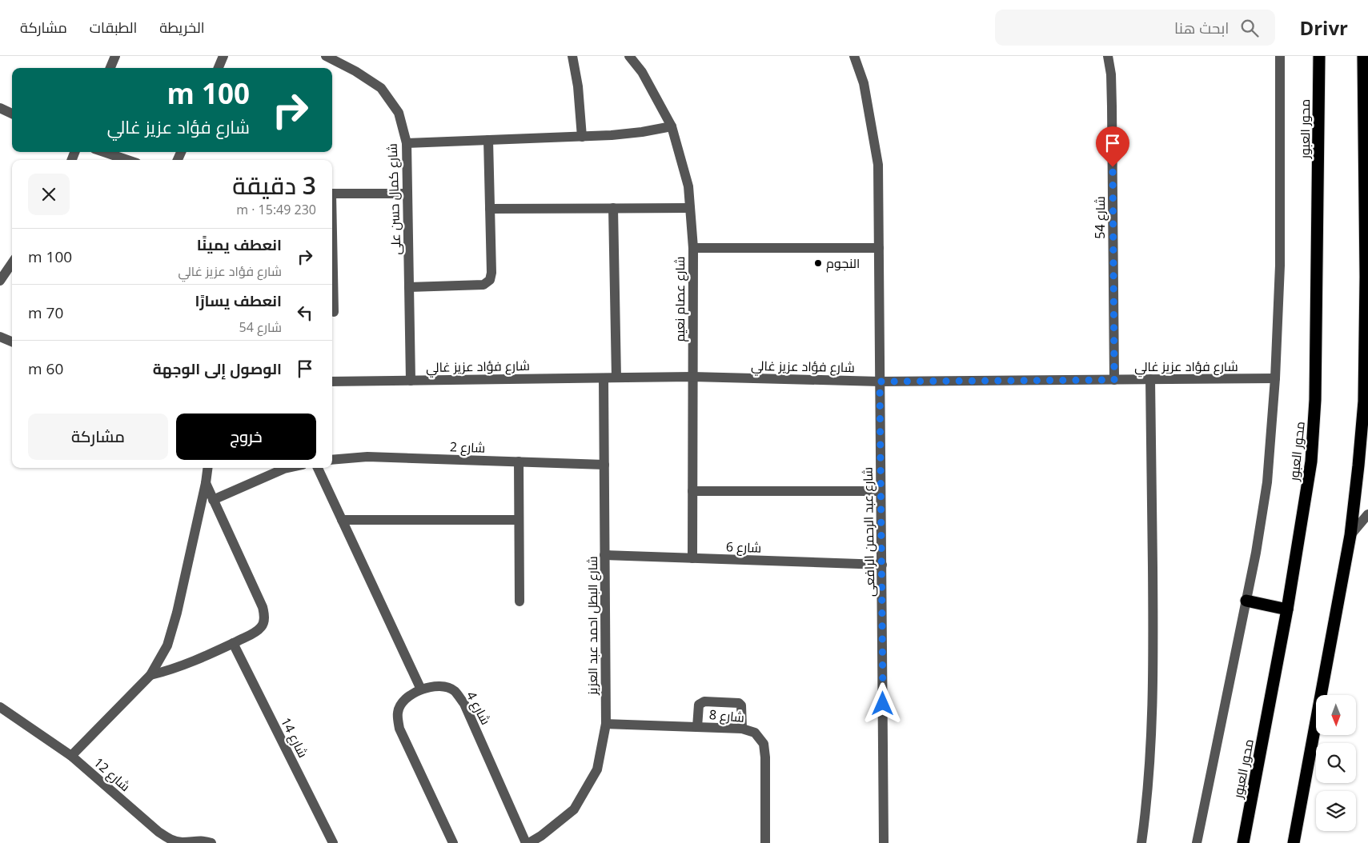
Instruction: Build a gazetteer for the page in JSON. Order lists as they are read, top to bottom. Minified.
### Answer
{"streets":{"highway":["محور العبور"],"street":["شارع كمال حسن على","شارع 54","شارع عصام نعيم","شارع فؤاد عزيز غالي","شارع 2","شارع عبد الرحمن الرافعى","شارع 6","شارع البطل احمد عبد العزيز","شارع 4","شارع 8","شارع 14","شارع 12"]},"crossings":[["شارع كمال حسن على","شارع فؤاد عزيز غالي"],["شارع 54","شارع فؤاد عزيز غالي"],["شارع عصام نعيم","شارع فؤاد عزيز غالي"],["شارع عصام نعيم","شارع 6"],["شارع فؤاد عزيز غالي","شارع عبد الرحمن الرافعى"],["شارع فؤاد عزيز غالي","شارع البطل احمد عبد العزيز"],["شارع 2","شارع البطل احمد عبد العزيز"],["شارع عبد الرحمن الرافعى","شارع 6"],["شارع 6","شارع البطل احمد عبد العزيز"],["شارع البطل احمد عبد العزيز","شارع 4"],["شارع البطل احمد عبد العزيز","شارع 8"]],"places":["النجوم"],"north":"bottom","page":{"header":"Drivr","search":"ابحث هنا","nav":["الخريطة","الطبقات","مشاركة"],"turn":["100 m","شارع فؤاد عزيز غالي"],"heading":["3 دقيقة","230 m · 15:49"],"list":[{"name":"انعطف يمينًا","note":"شارع فؤاد عزيز غالي","value":"100 m"},{"name":"انعطف يسارًا","note":"شارع 54","value":"70 m"},{"name":"الوصول إلى الوجهة","value":"60 m"}],"buttons":["خروج","مشاركة"]}}
